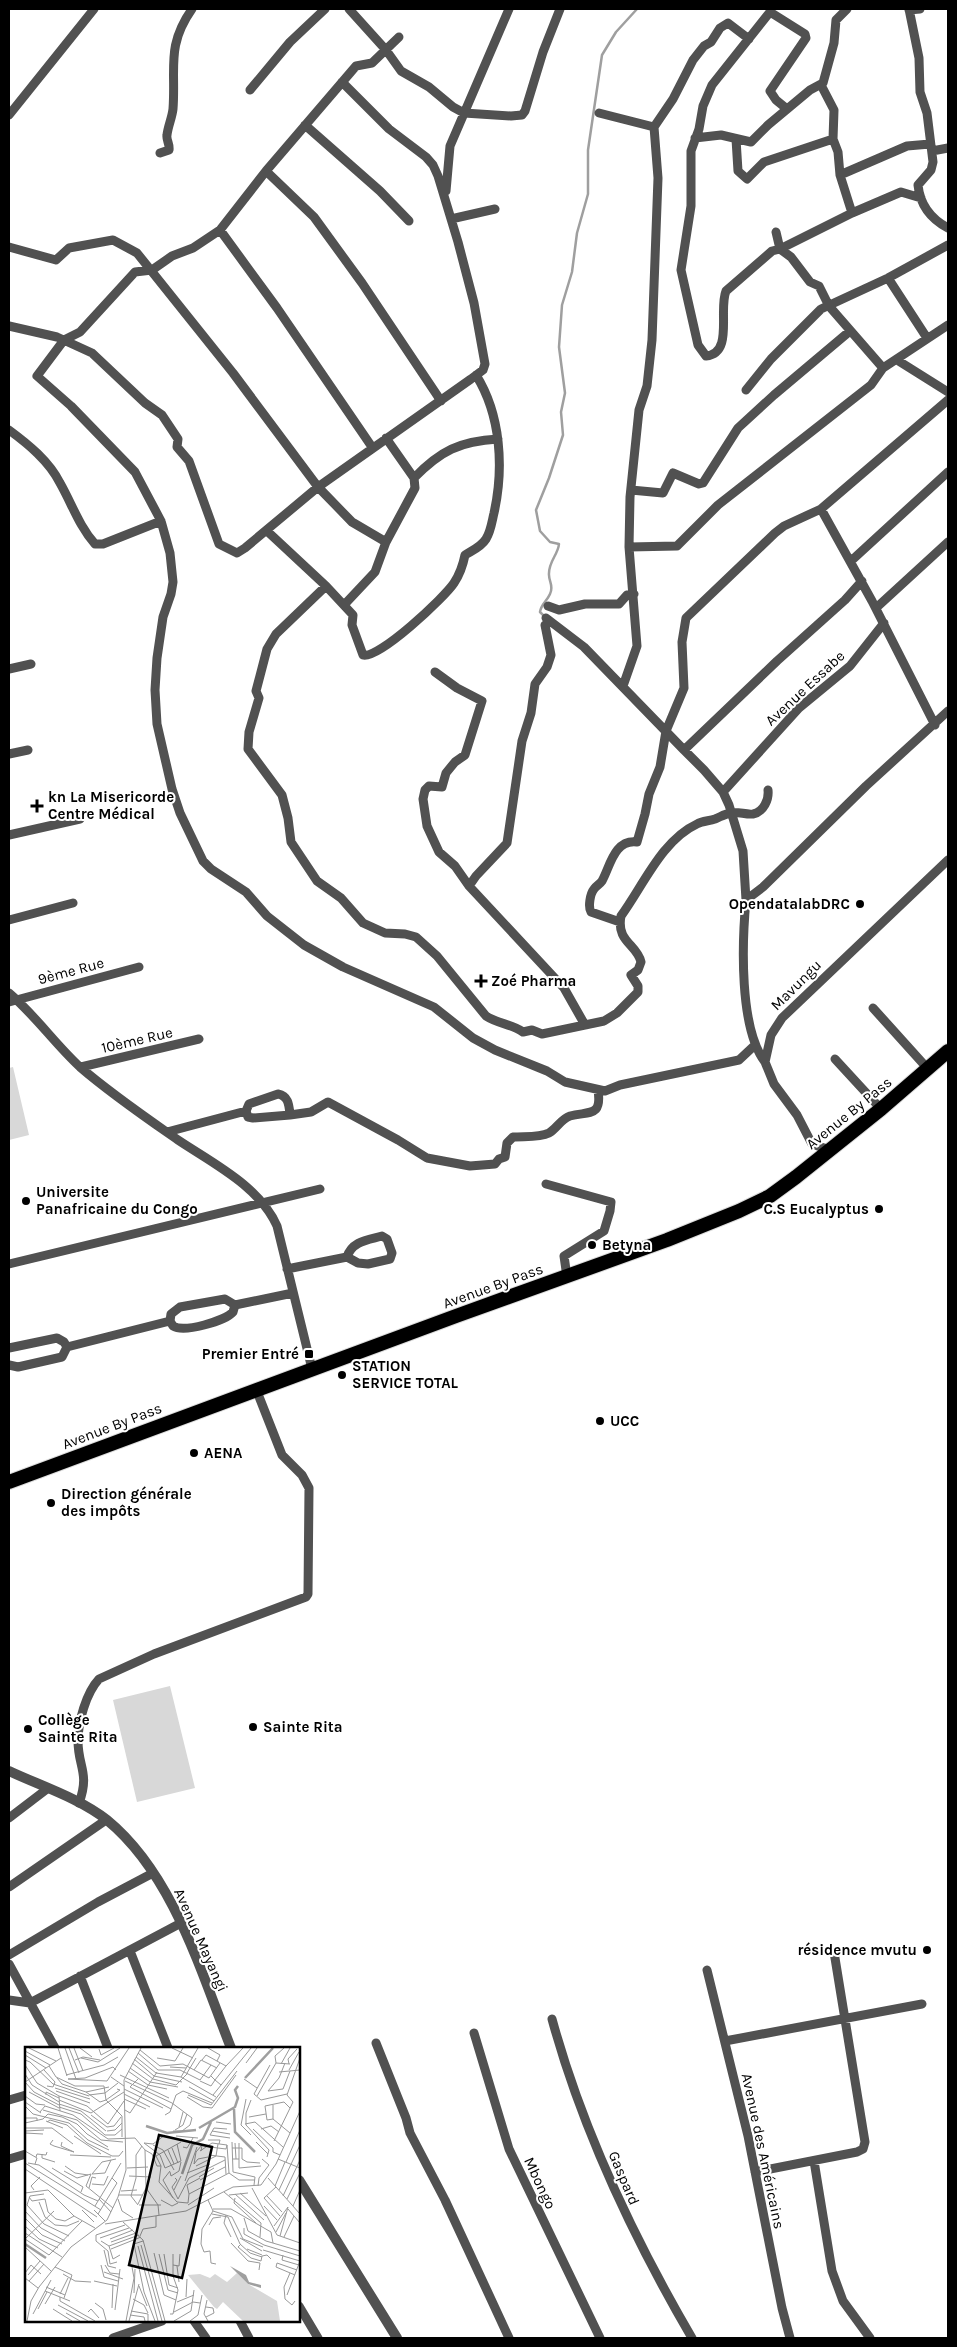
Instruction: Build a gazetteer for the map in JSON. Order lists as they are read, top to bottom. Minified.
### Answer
{"streets":{"highway":["Avenue By Pass"],"street":["Avenue Essabe","9ème Rue","Mavungu","10ème Rue","Avenue Mayangi","Avenue des Américains","Gaspard","Mbongo"]},"places":{"health":["kn La Misericorde Centre Médical","Zoé Pharma"],"other":["OpendatalabDRC","Universite Panafricaine du Congo","C.S Eucalyptus","Betyna","STATION SERVICE TOTAL","UCC","AENA","Direction générale des impôts","Sainte Rita","Collège Sainte Rita","résidence mvutu"],"transit":["Premier Entré"]}}
